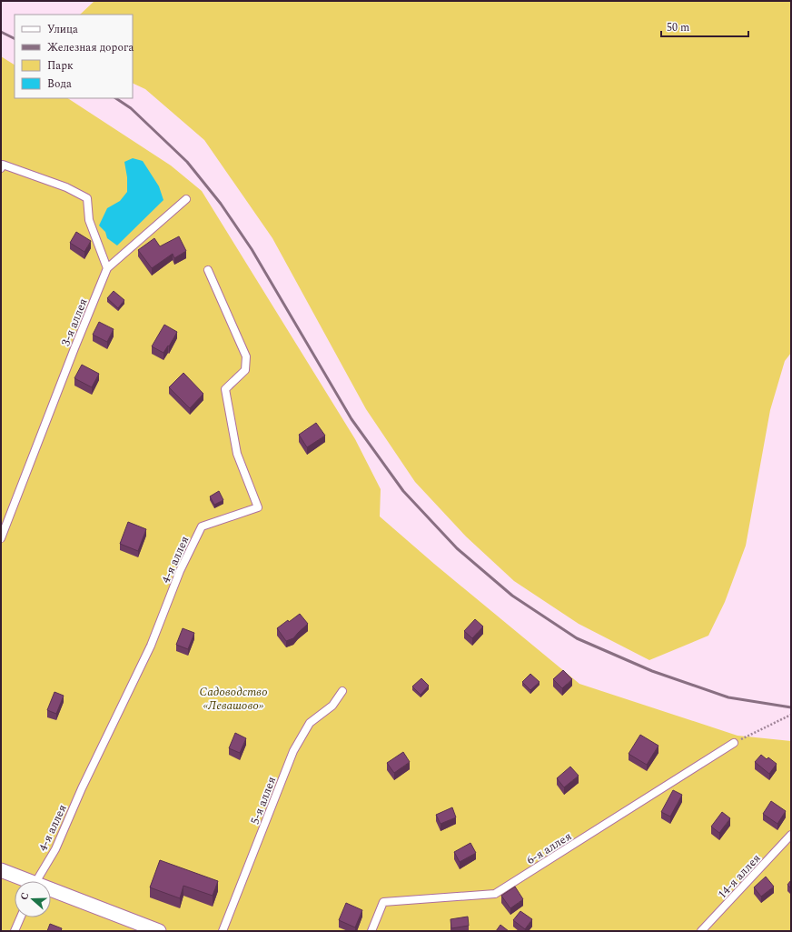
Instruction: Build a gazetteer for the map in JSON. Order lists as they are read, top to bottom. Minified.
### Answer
{"streets":{"lane":["3-я аллея","4-я аллея","5-я аллея","6-я аллея","14-я аллея"]},"parks":["Садоводство «Левашово»"],"legend":["Улица","Железная дорога","Парк","Вода"],"scale_bar":"50 m","north":"left"}
